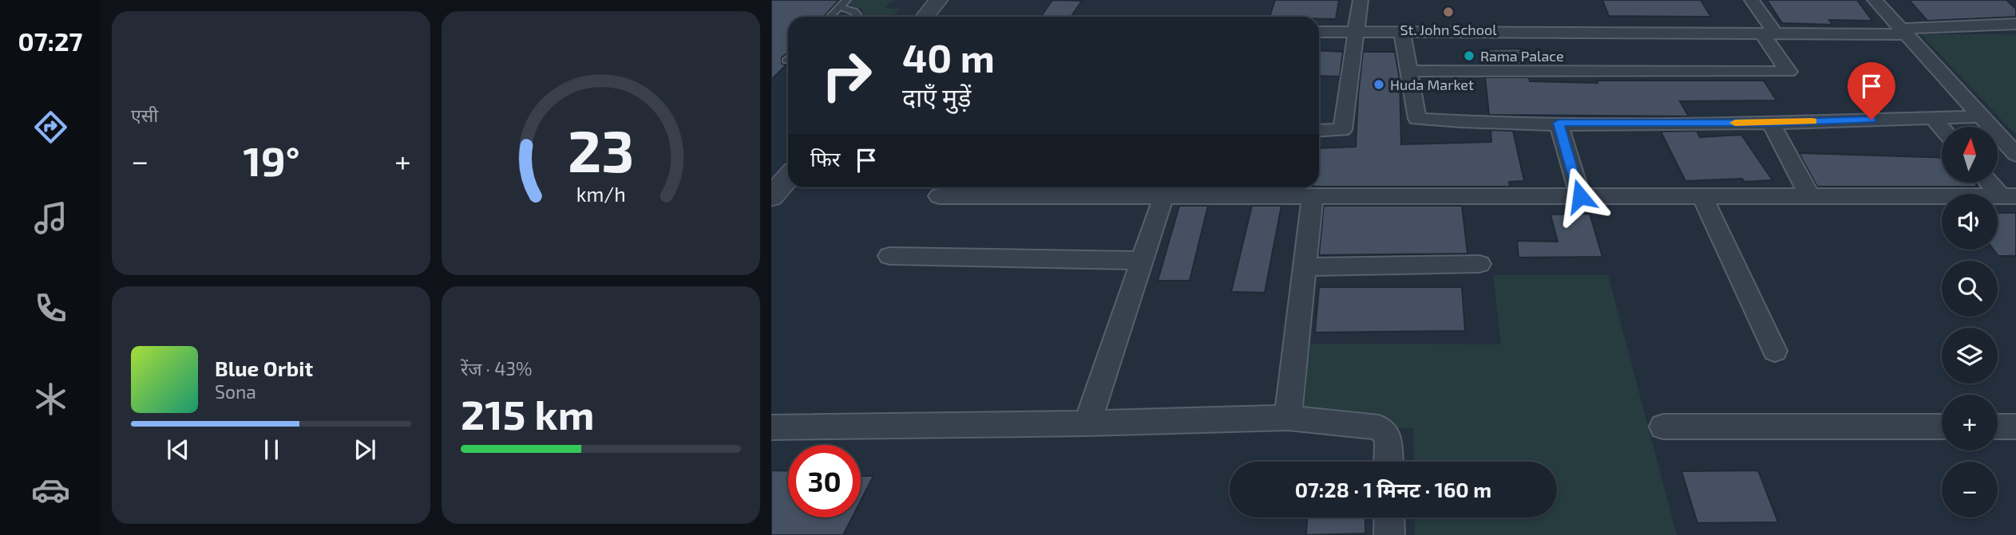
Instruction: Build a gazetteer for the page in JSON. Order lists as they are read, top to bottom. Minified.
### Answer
{"places":["St. John School","Rama Palace","Huda Market"],"north":"top","page":{"tabs":"07:27","tile":["एसी",["रेंज · 43%","215 km"]],"turn":["40 m","दाएँ मुड़ें"],"map_buttons":["+","−"],"then":"फिर","heat":["−","19°","+"],"song":["Blue Orbit","Sona"],"limit":"30","trip":"07:28 · 1 मिनट · 160 m","gauge":["23","km/h"]}}
